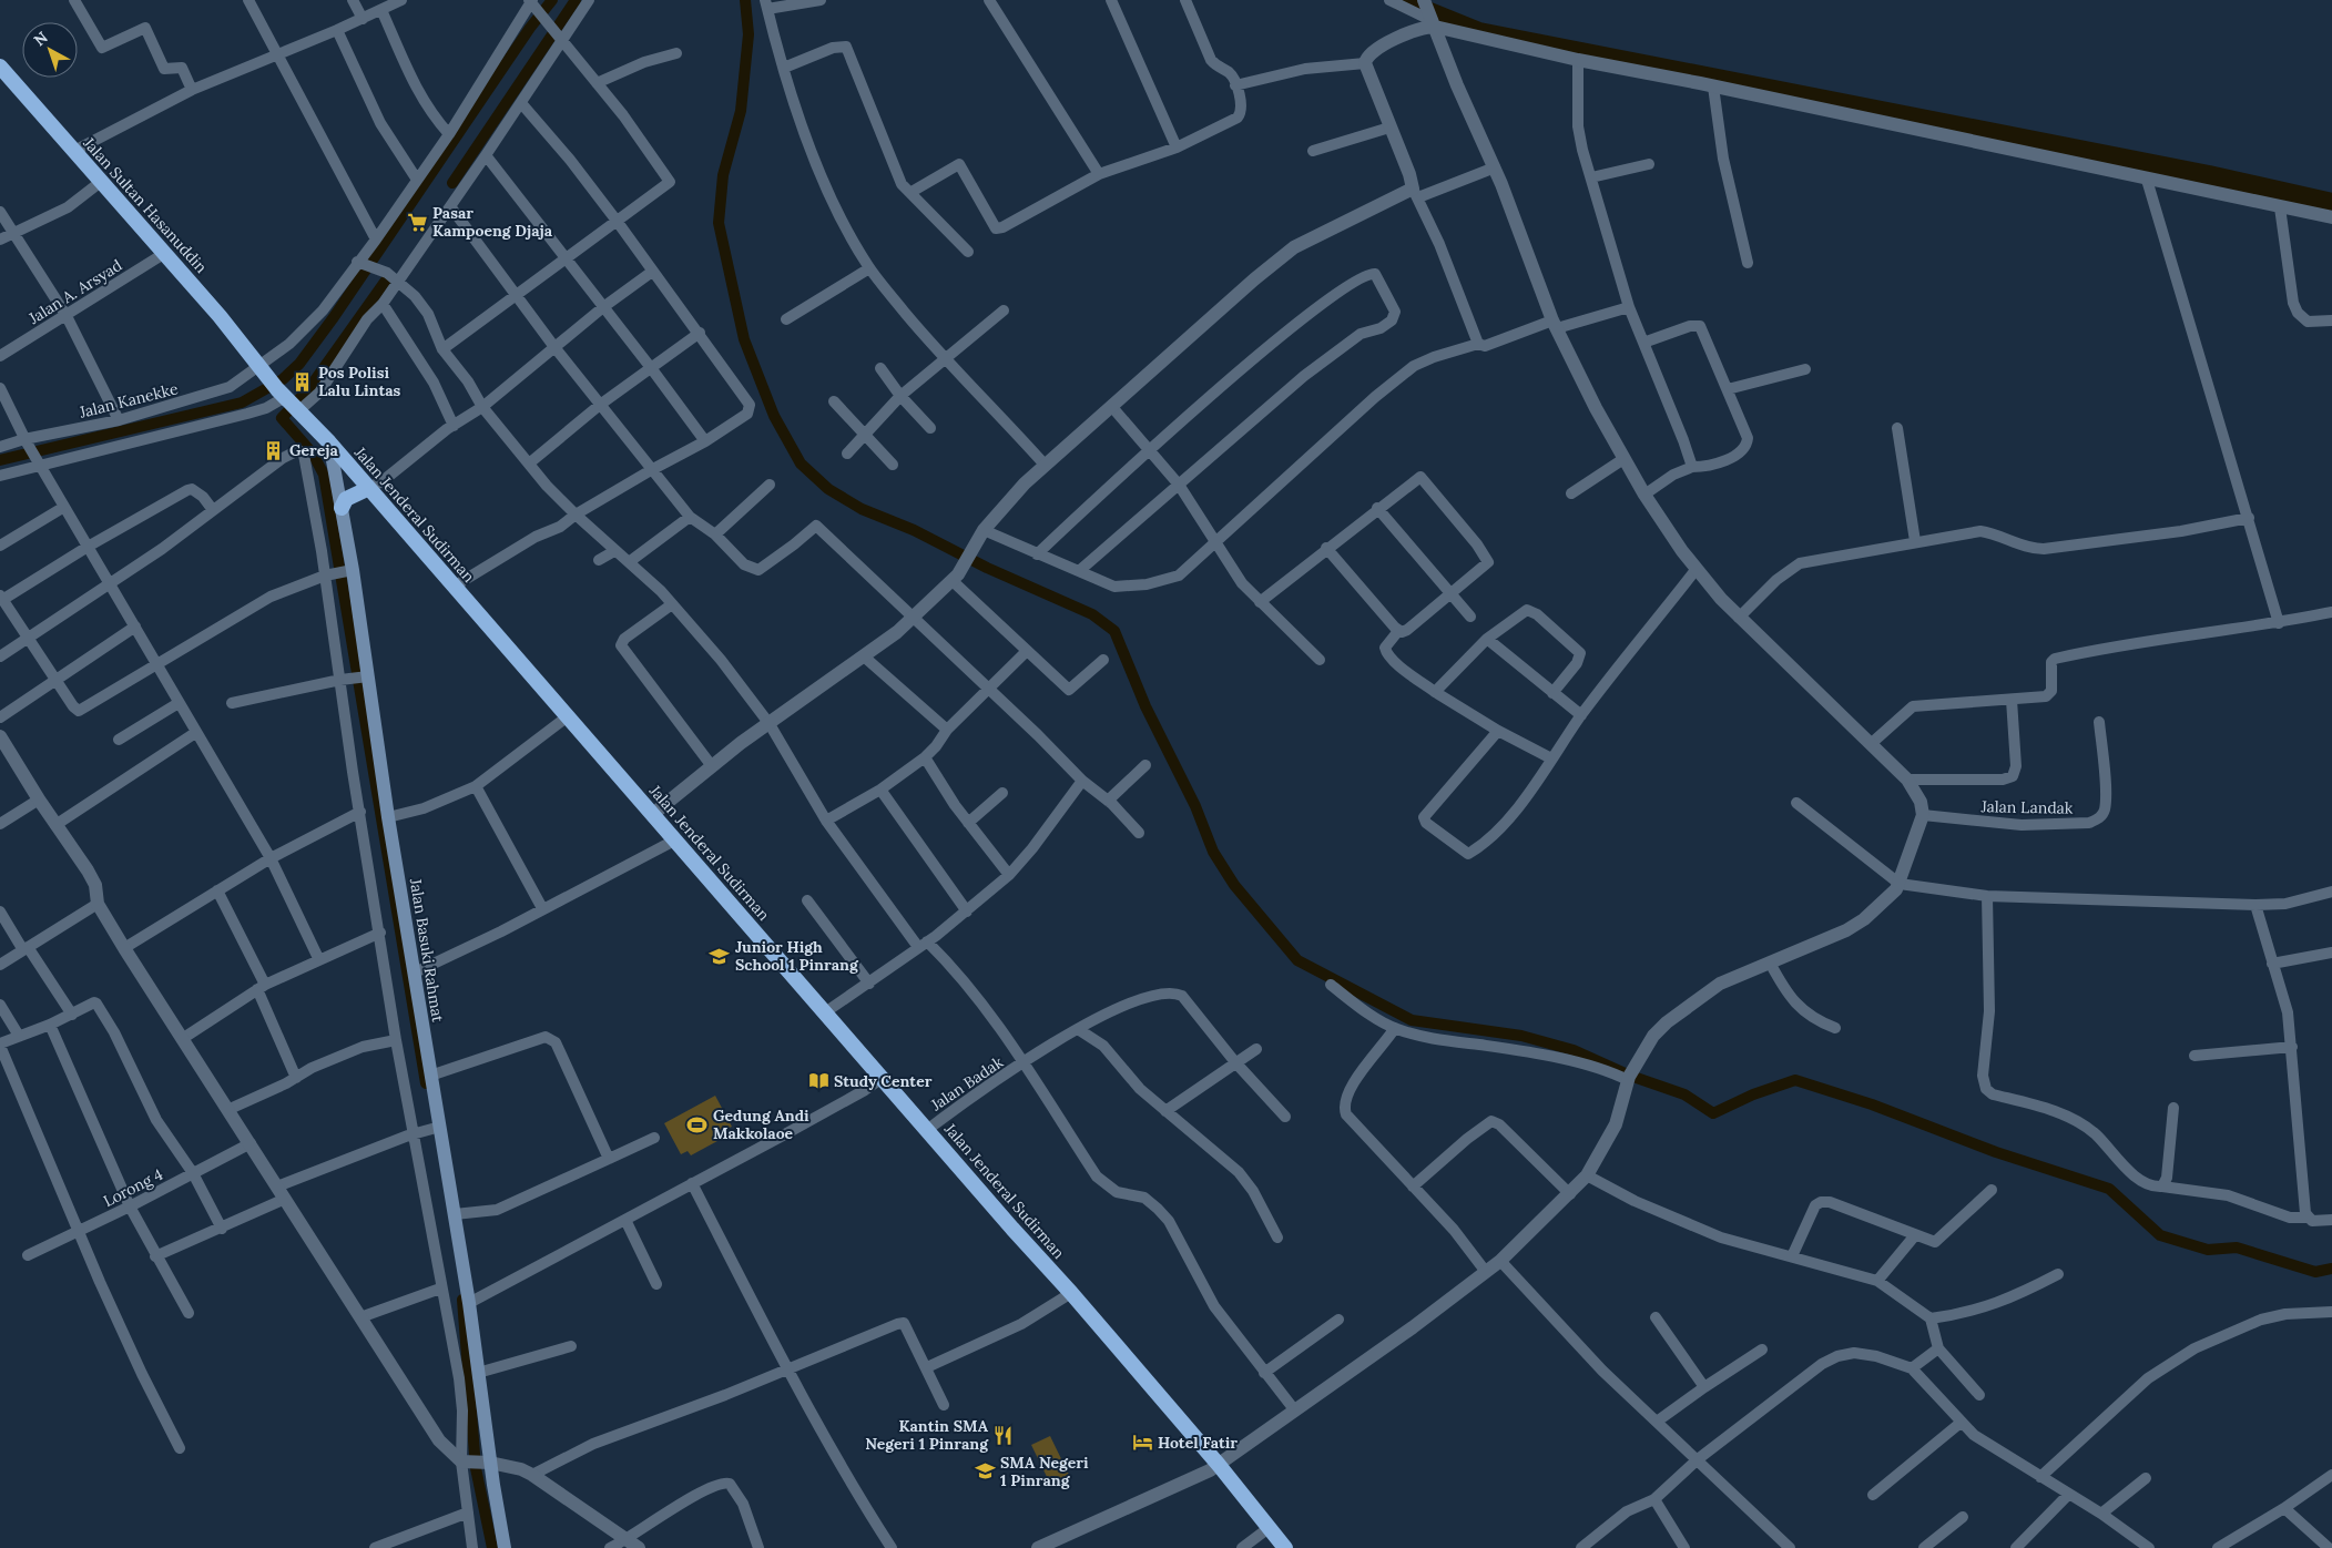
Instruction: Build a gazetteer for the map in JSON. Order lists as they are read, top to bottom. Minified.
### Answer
{"streets":{"highway":["Jalan Sultan Hasanuddin","Jalan Jenderal Sudirman"],"main road":["Jalan Basuki Rahmat"],"street":["Jalan A. Arsyad","Jalan Kanekke","Jalan Landak","Jalan Badak","Lorong 4"]},"crossings":[["Jalan Sultan Hasanuddin","Jalan A. Arsyad"],["Jalan Sultan Hasanuddin","Jalan Kanekke"],["Jalan Sultan Hasanuddin","Jalan Jenderal Sudirman"],["Jalan Jenderal Sudirman","Jalan Basuki Rahmat"],["Jalan Jenderal Sudirman","Jalan Badak"]],"places":{"supermarket":["Pasar Kampoeng Djaja"],"building":["Pos Polisi Lalu Lintas","Gereja"],"school or university":["Junior High School 1 Pinrang","SMA Negeri 1 Pinrang"],"library":["Study Center"],"sports":["Gedung Andi Makkolaoe"],"restaurant":["Kantin SMA Negeri 1 Pinrang"],"hotel":["Hotel Fatir"]},"north":"top left"}
